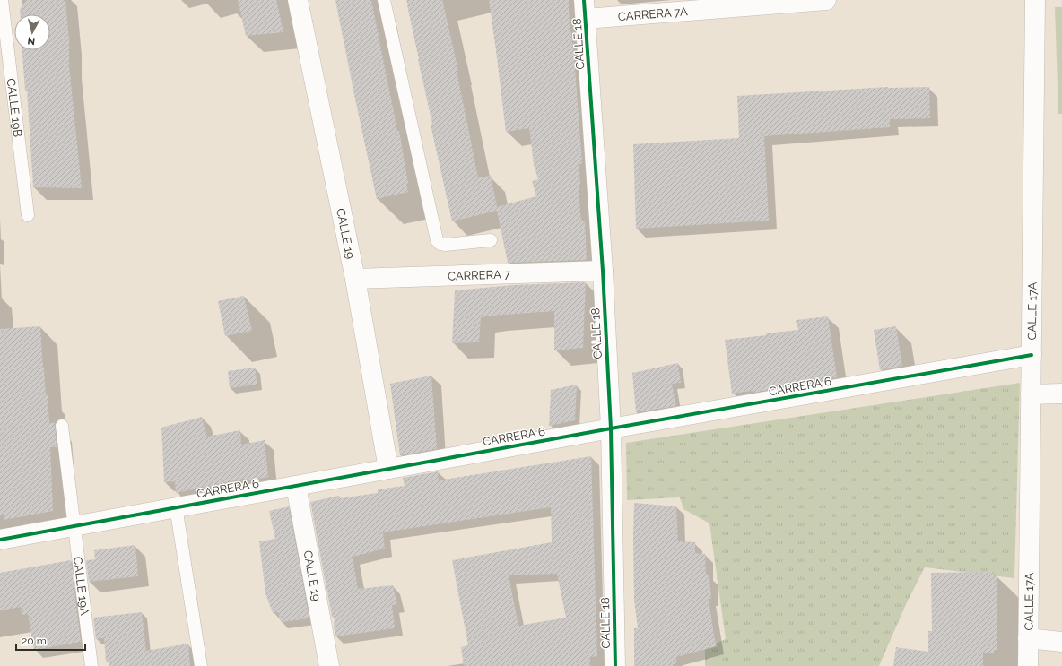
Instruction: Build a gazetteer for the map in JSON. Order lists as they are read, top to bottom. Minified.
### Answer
{"streets":{"street":["CARRERA 7A","CALLE 18","CALLE 19","CARRERA 7","CALLE 17A","CARRERA 6"],"lane":["CALLE 19B","CALLE 19A"]},"crossings":[["CARRERA 7A","CALLE 18"],["CALLE 18","CARRERA 7"],["CALLE 18","CARRERA 6"],["CALLE 19","CARRERA 7"],["CALLE 19","CARRERA 6"],["CALLE 17A","CARRERA 6"],["CARRERA 6","CALLE 19A"]],"scale_bar":"20 m","north":"bottom"}
